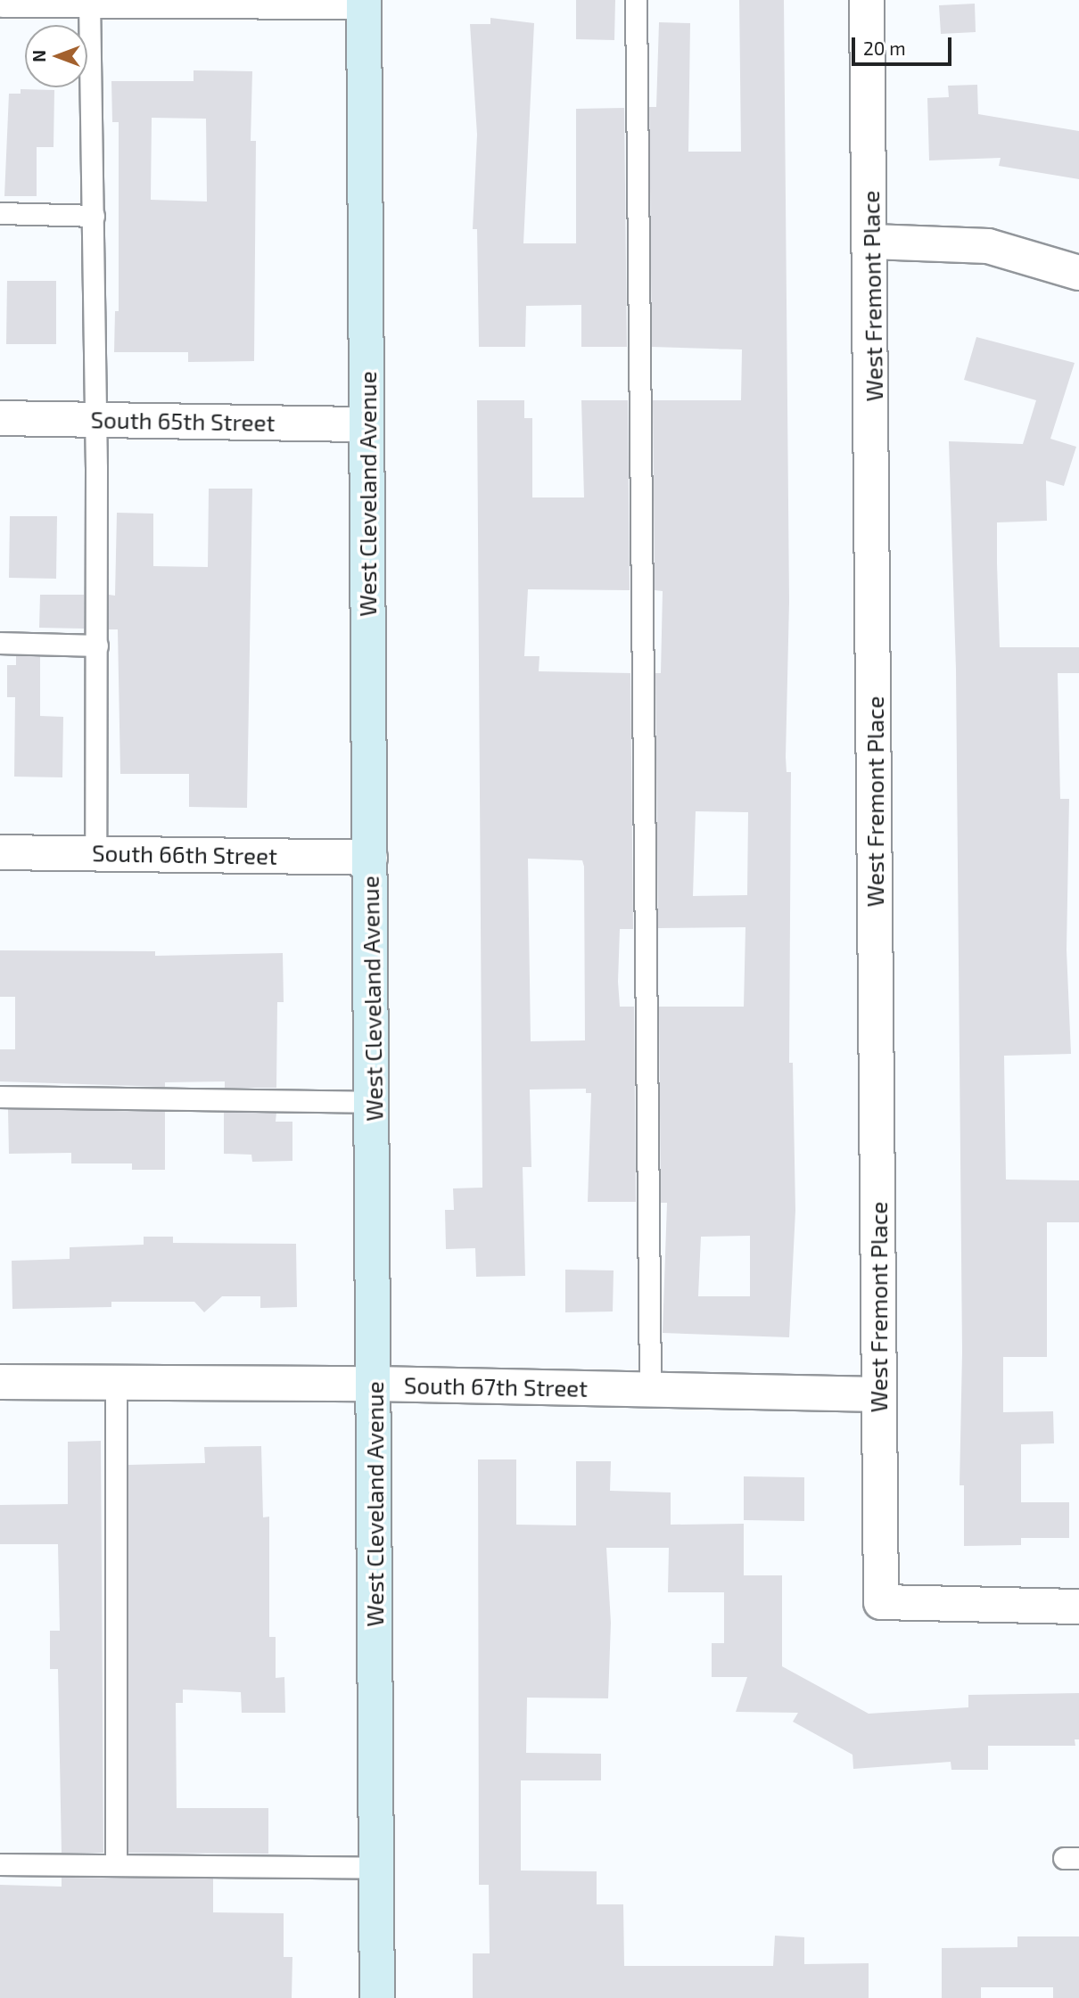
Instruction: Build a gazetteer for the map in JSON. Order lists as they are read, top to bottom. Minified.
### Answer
{"streets":{"street":["West Fremont Place","South 65th Street","West Cleveland Avenue","South 66th Street","South 67th Street"]},"crossings":[["West Fremont Place","South 67th Street"],["South 65th Street","West Cleveland Avenue"],["West Cleveland Avenue","South 66th Street"],["West Cleveland Avenue","South 67th Street"]],"scale_bar":"20 m","north":"left"}
